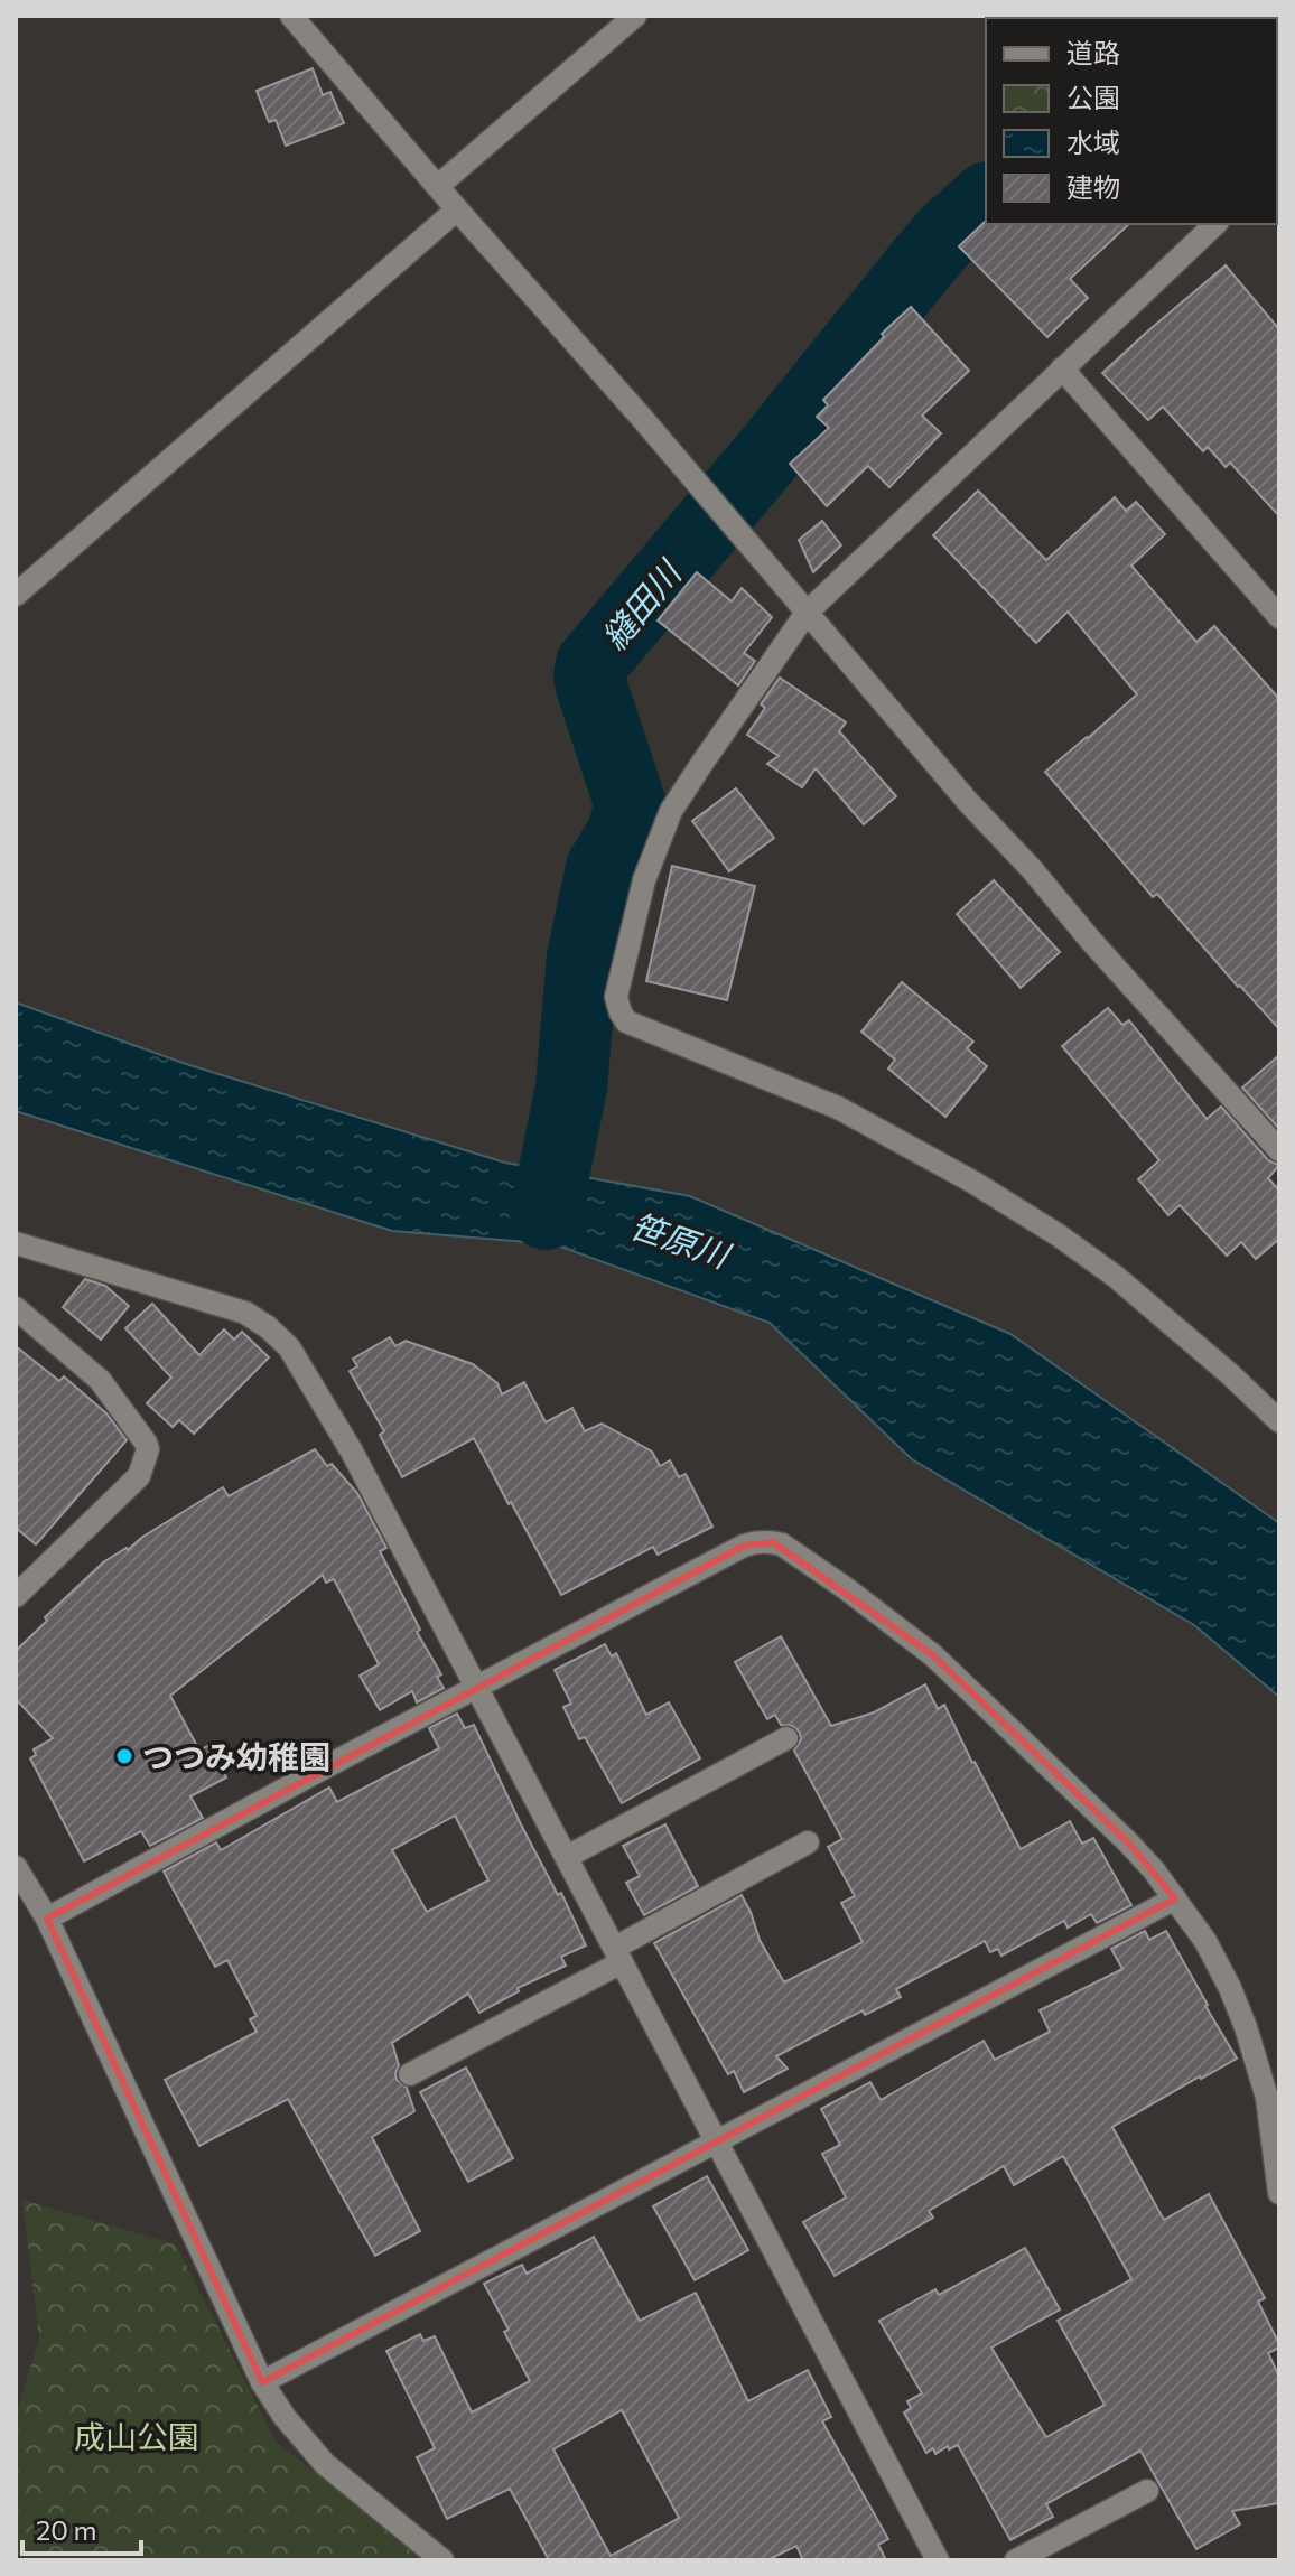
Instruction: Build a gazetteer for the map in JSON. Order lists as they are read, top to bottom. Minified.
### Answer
{"water":["縫田川","笹原川"],"parks":["成山公園"],"places":["つつみ幼稚園"],"legend":["道路","公園","水域","建物"],"scale_bar":"20 m"}
